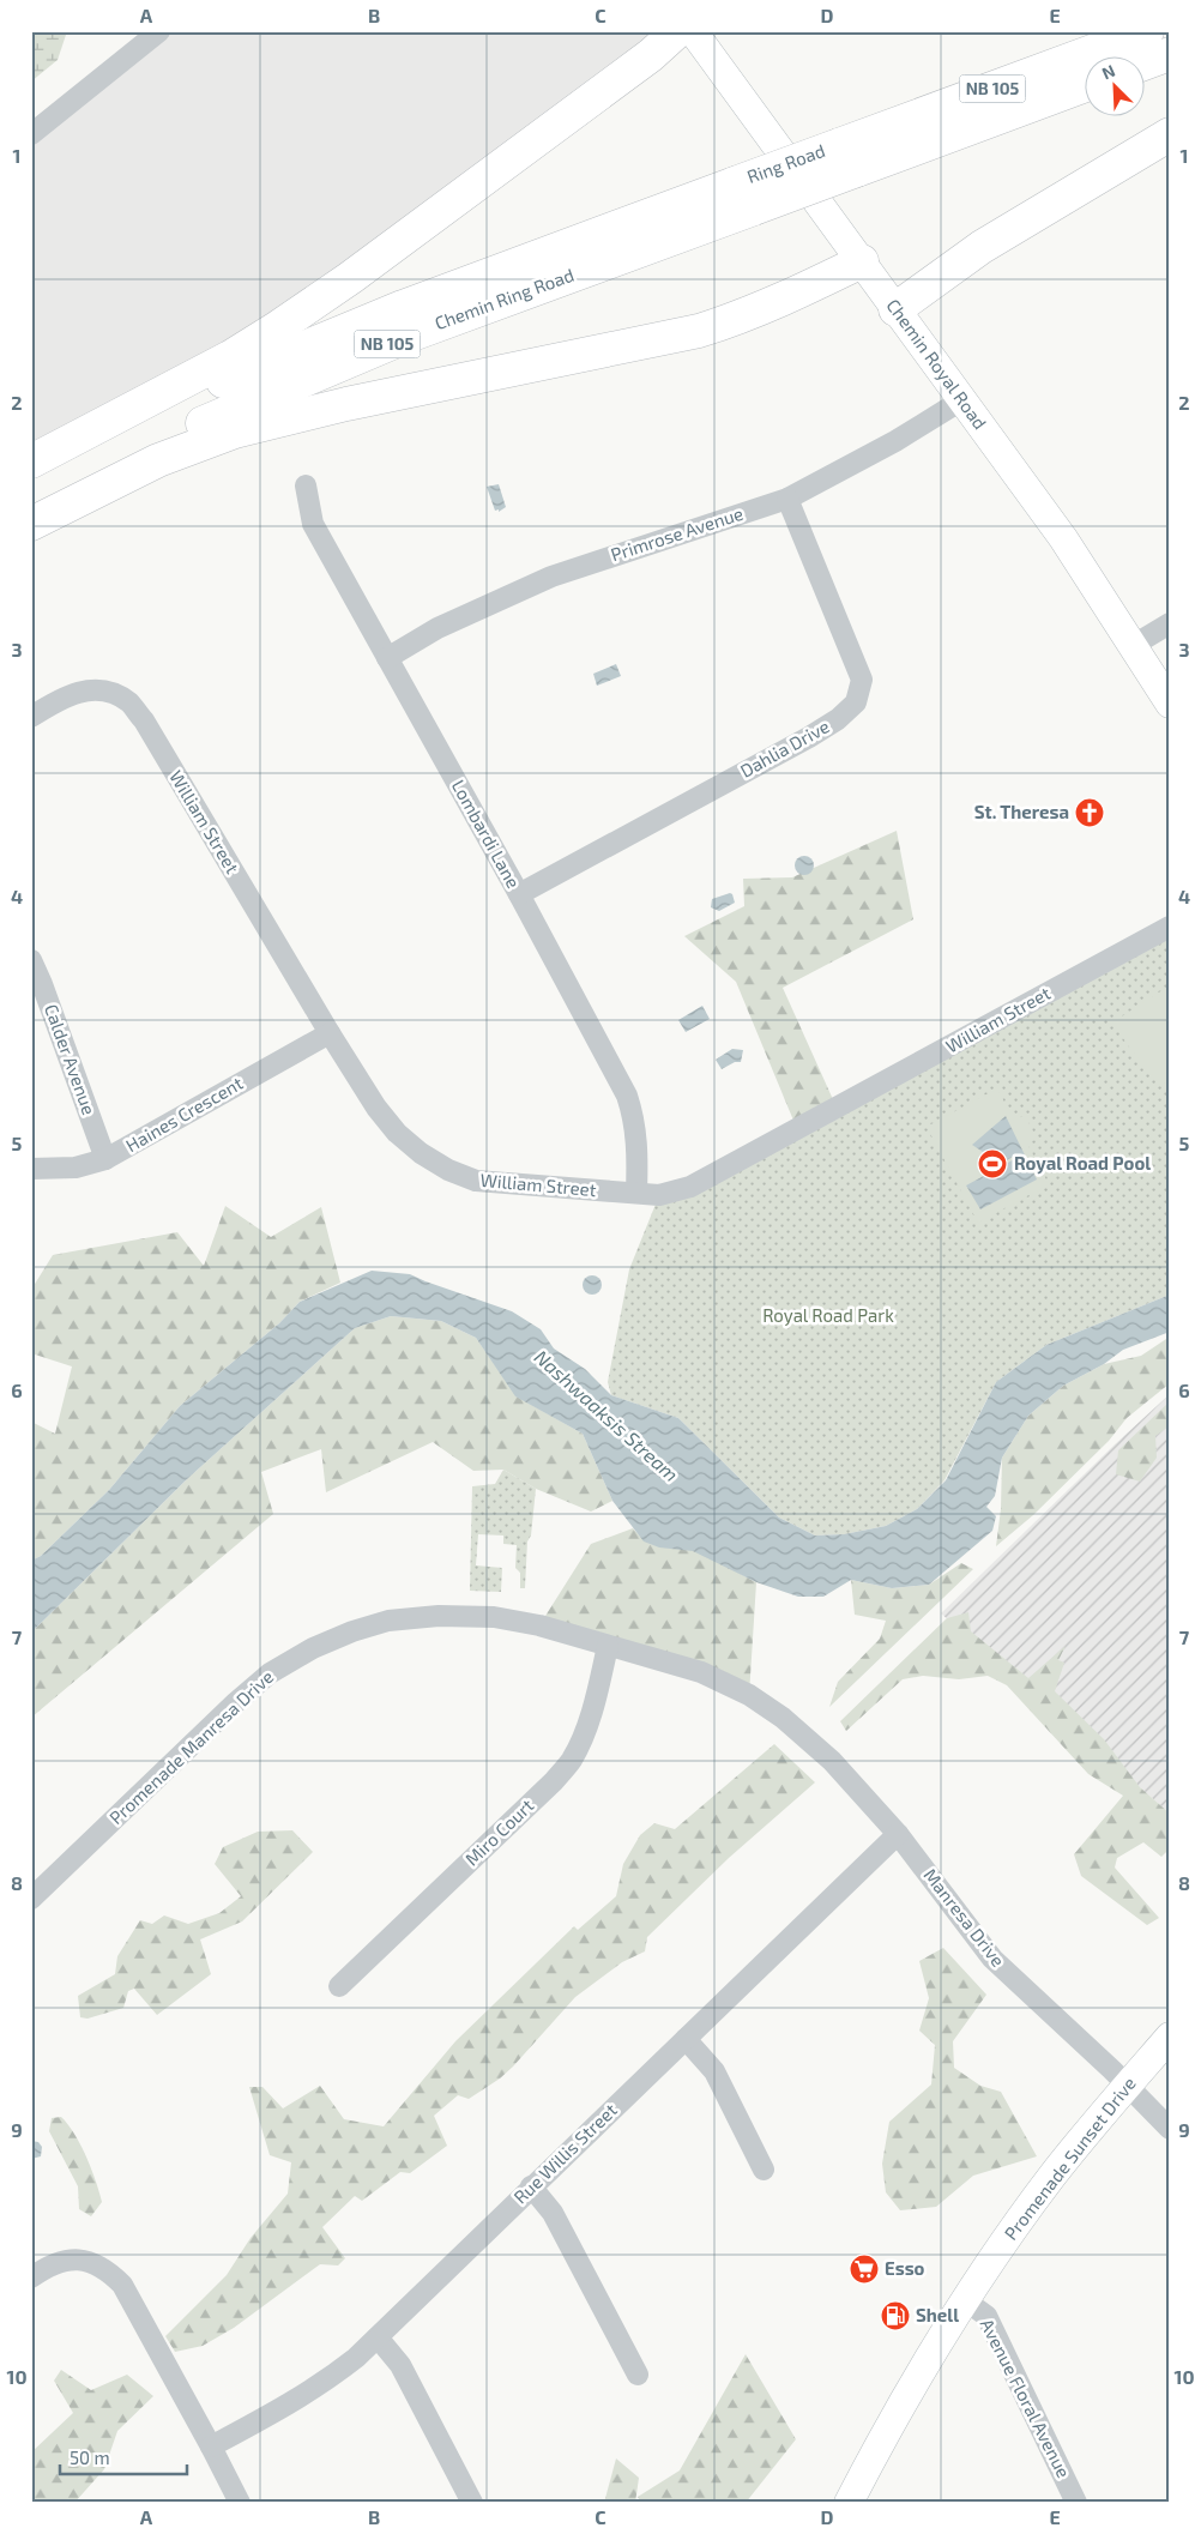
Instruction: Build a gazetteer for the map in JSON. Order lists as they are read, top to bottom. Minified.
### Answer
{"streets":{"highway":["NB 105","Ring Road","Chemin Ring Road"],"main road":["Chemin Royal Road","Promenade Sunset Drive"],"street":["Primrose Avenue","Dahlia Drive","William Street","Lombardi Lane","Calder Avenue","Haines Crescent","Promenade Manresa Drive","Miro Court","Manresa Drive","Rue Willis Street","Avenue Floral Avenue"]},"crossings":[["NB 105","Ring Road"],["Ring Road","Chemin Ring Road"],["Chemin Royal Road","Primrose Avenue"],["Primrose Avenue","Dahlia Drive"],["Primrose Avenue","Lombardi Lane"],["Dahlia Drive","Lombardi Lane"],["William Street","Lombardi Lane"],["William Street","Haines Crescent"],["Calder Avenue","Haines Crescent"],["Promenade Manresa Drive","Miro Court"],["Promenade Manresa Drive","Manresa Drive"],["Manresa Drive","Rue Willis Street"],["Manresa Drive","Promenade Sunset Drive"],["Promenade Sunset Drive","Avenue Floral Avenue"]],"water":["Nashwaaksis Stream"],"parks":["Royal Road Park"],"places":{"church":["St. Theresa"],"sports":["Royal Road Pool"],"supermarket":["Esso"],"fuel station":["Shell"]},"scale_bar":"50 m","north":"top left","grid":{"columns":["A","B","C","D","E"],"rows":["1","2","3","4","5","6","7","8","9","10"]}}
